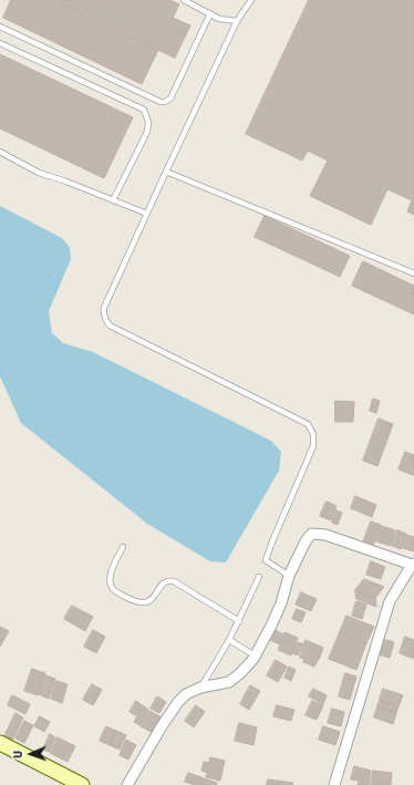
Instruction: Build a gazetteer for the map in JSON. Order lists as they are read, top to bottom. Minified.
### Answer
{"north":"left"}
